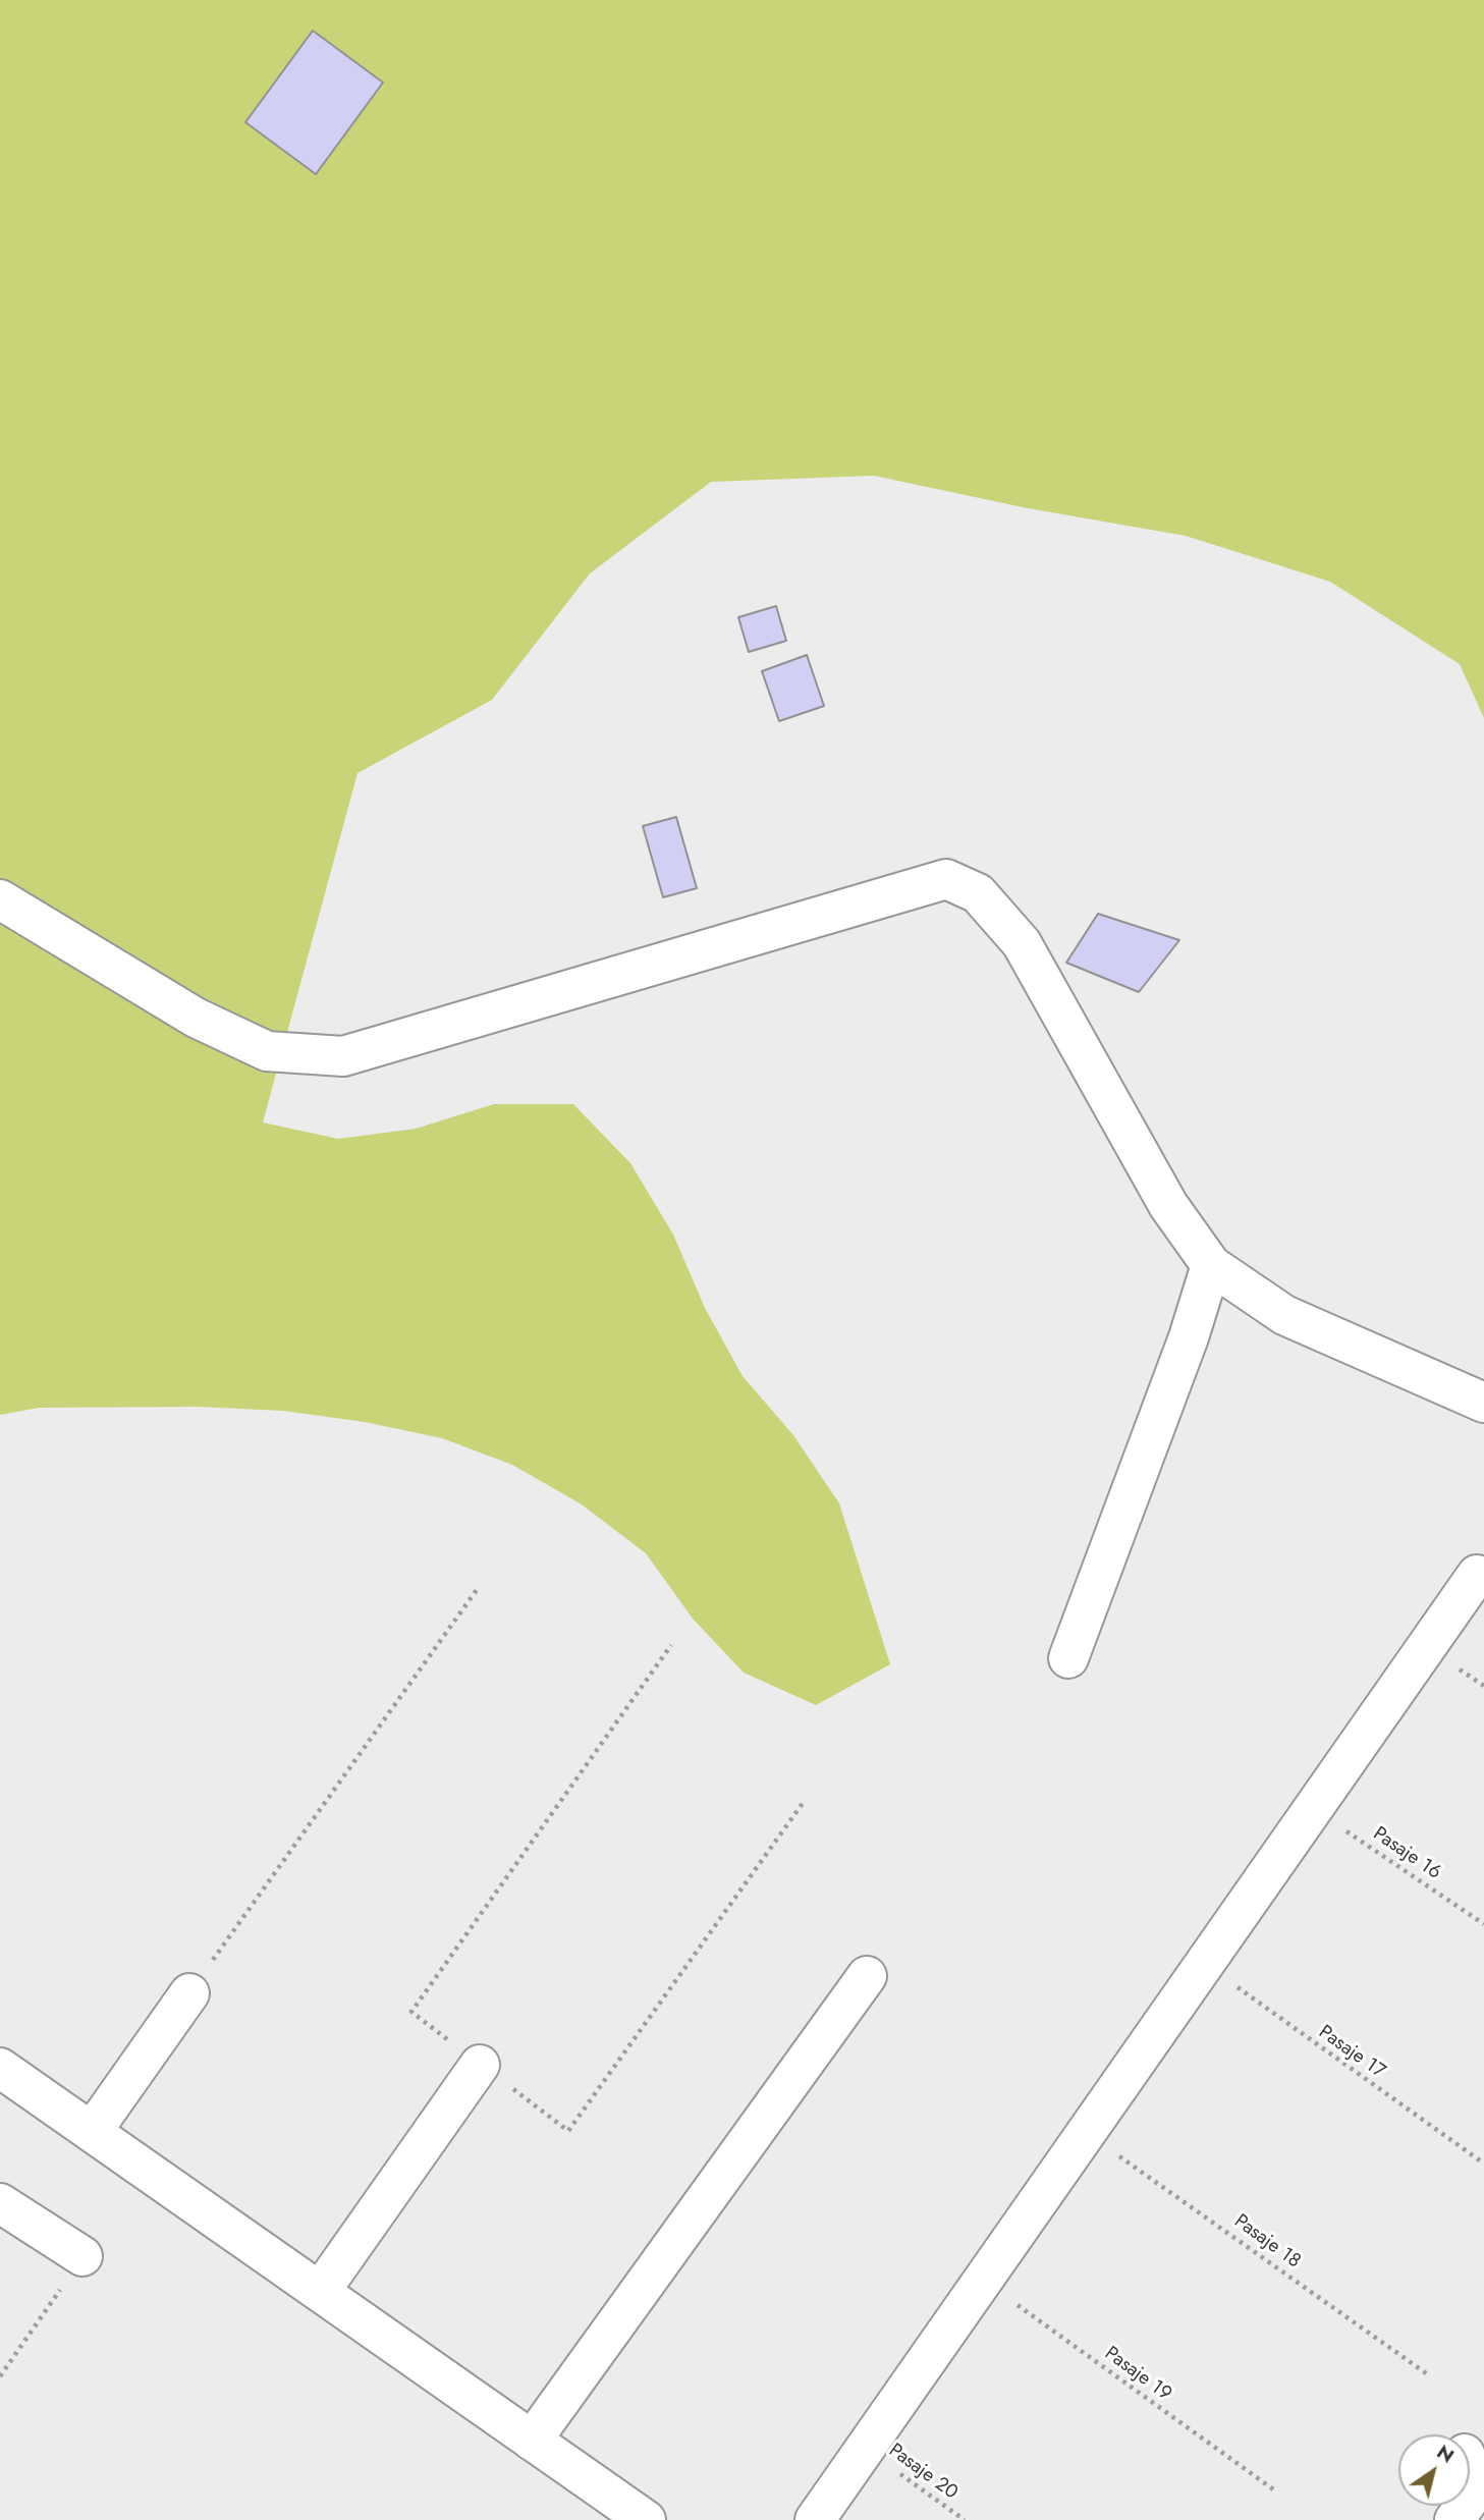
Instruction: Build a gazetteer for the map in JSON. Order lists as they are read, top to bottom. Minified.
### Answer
{"streets":{"path":["Pasaje 16","Pasaje 17","Pasaje 18","Pasaje 19","Pasaje 20"]},"north":"top right"}
